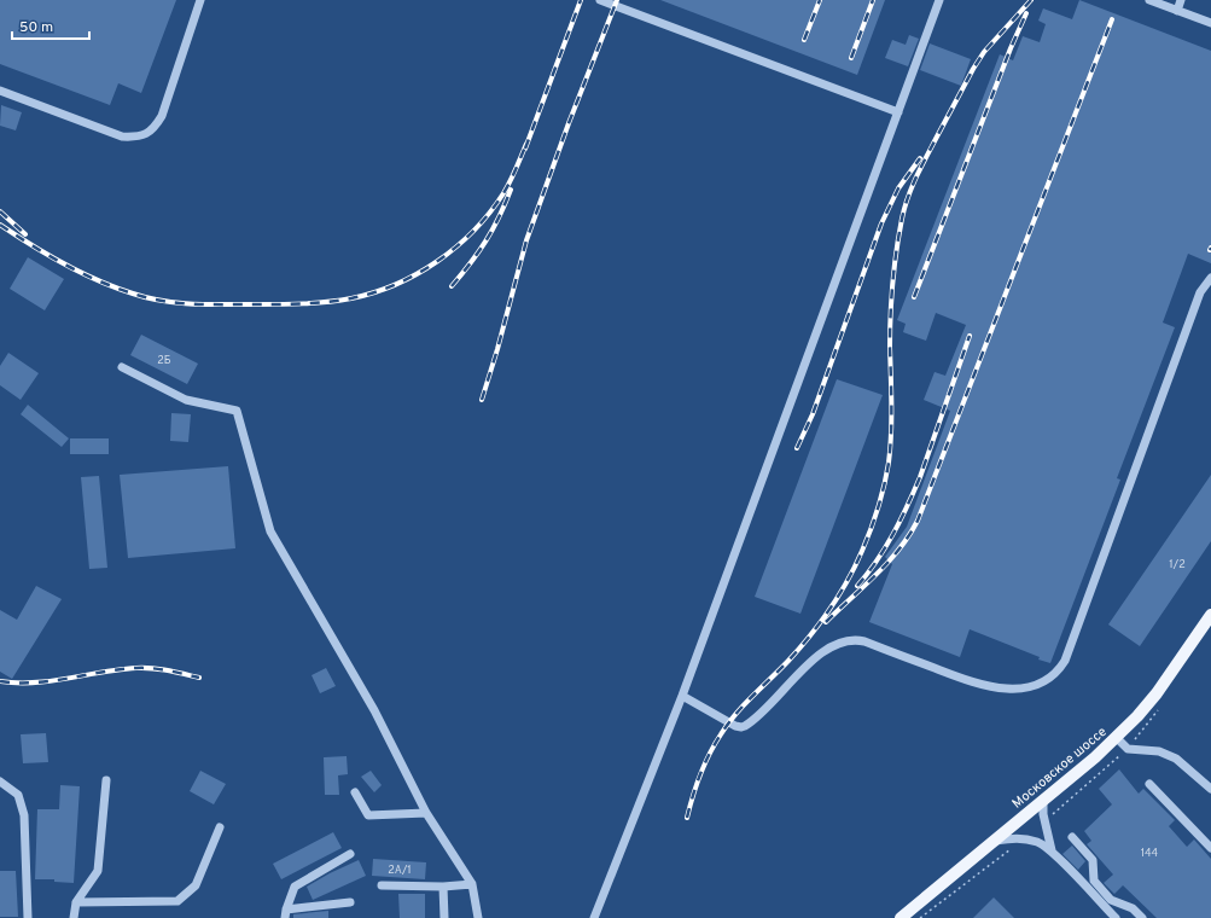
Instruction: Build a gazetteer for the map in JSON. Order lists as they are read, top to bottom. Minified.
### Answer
{"streets":{"main road":["Московское шоссе"]},"house_numbers":["2Б","1/2","144","2А/1"],"scale_bar":"50 m"}
